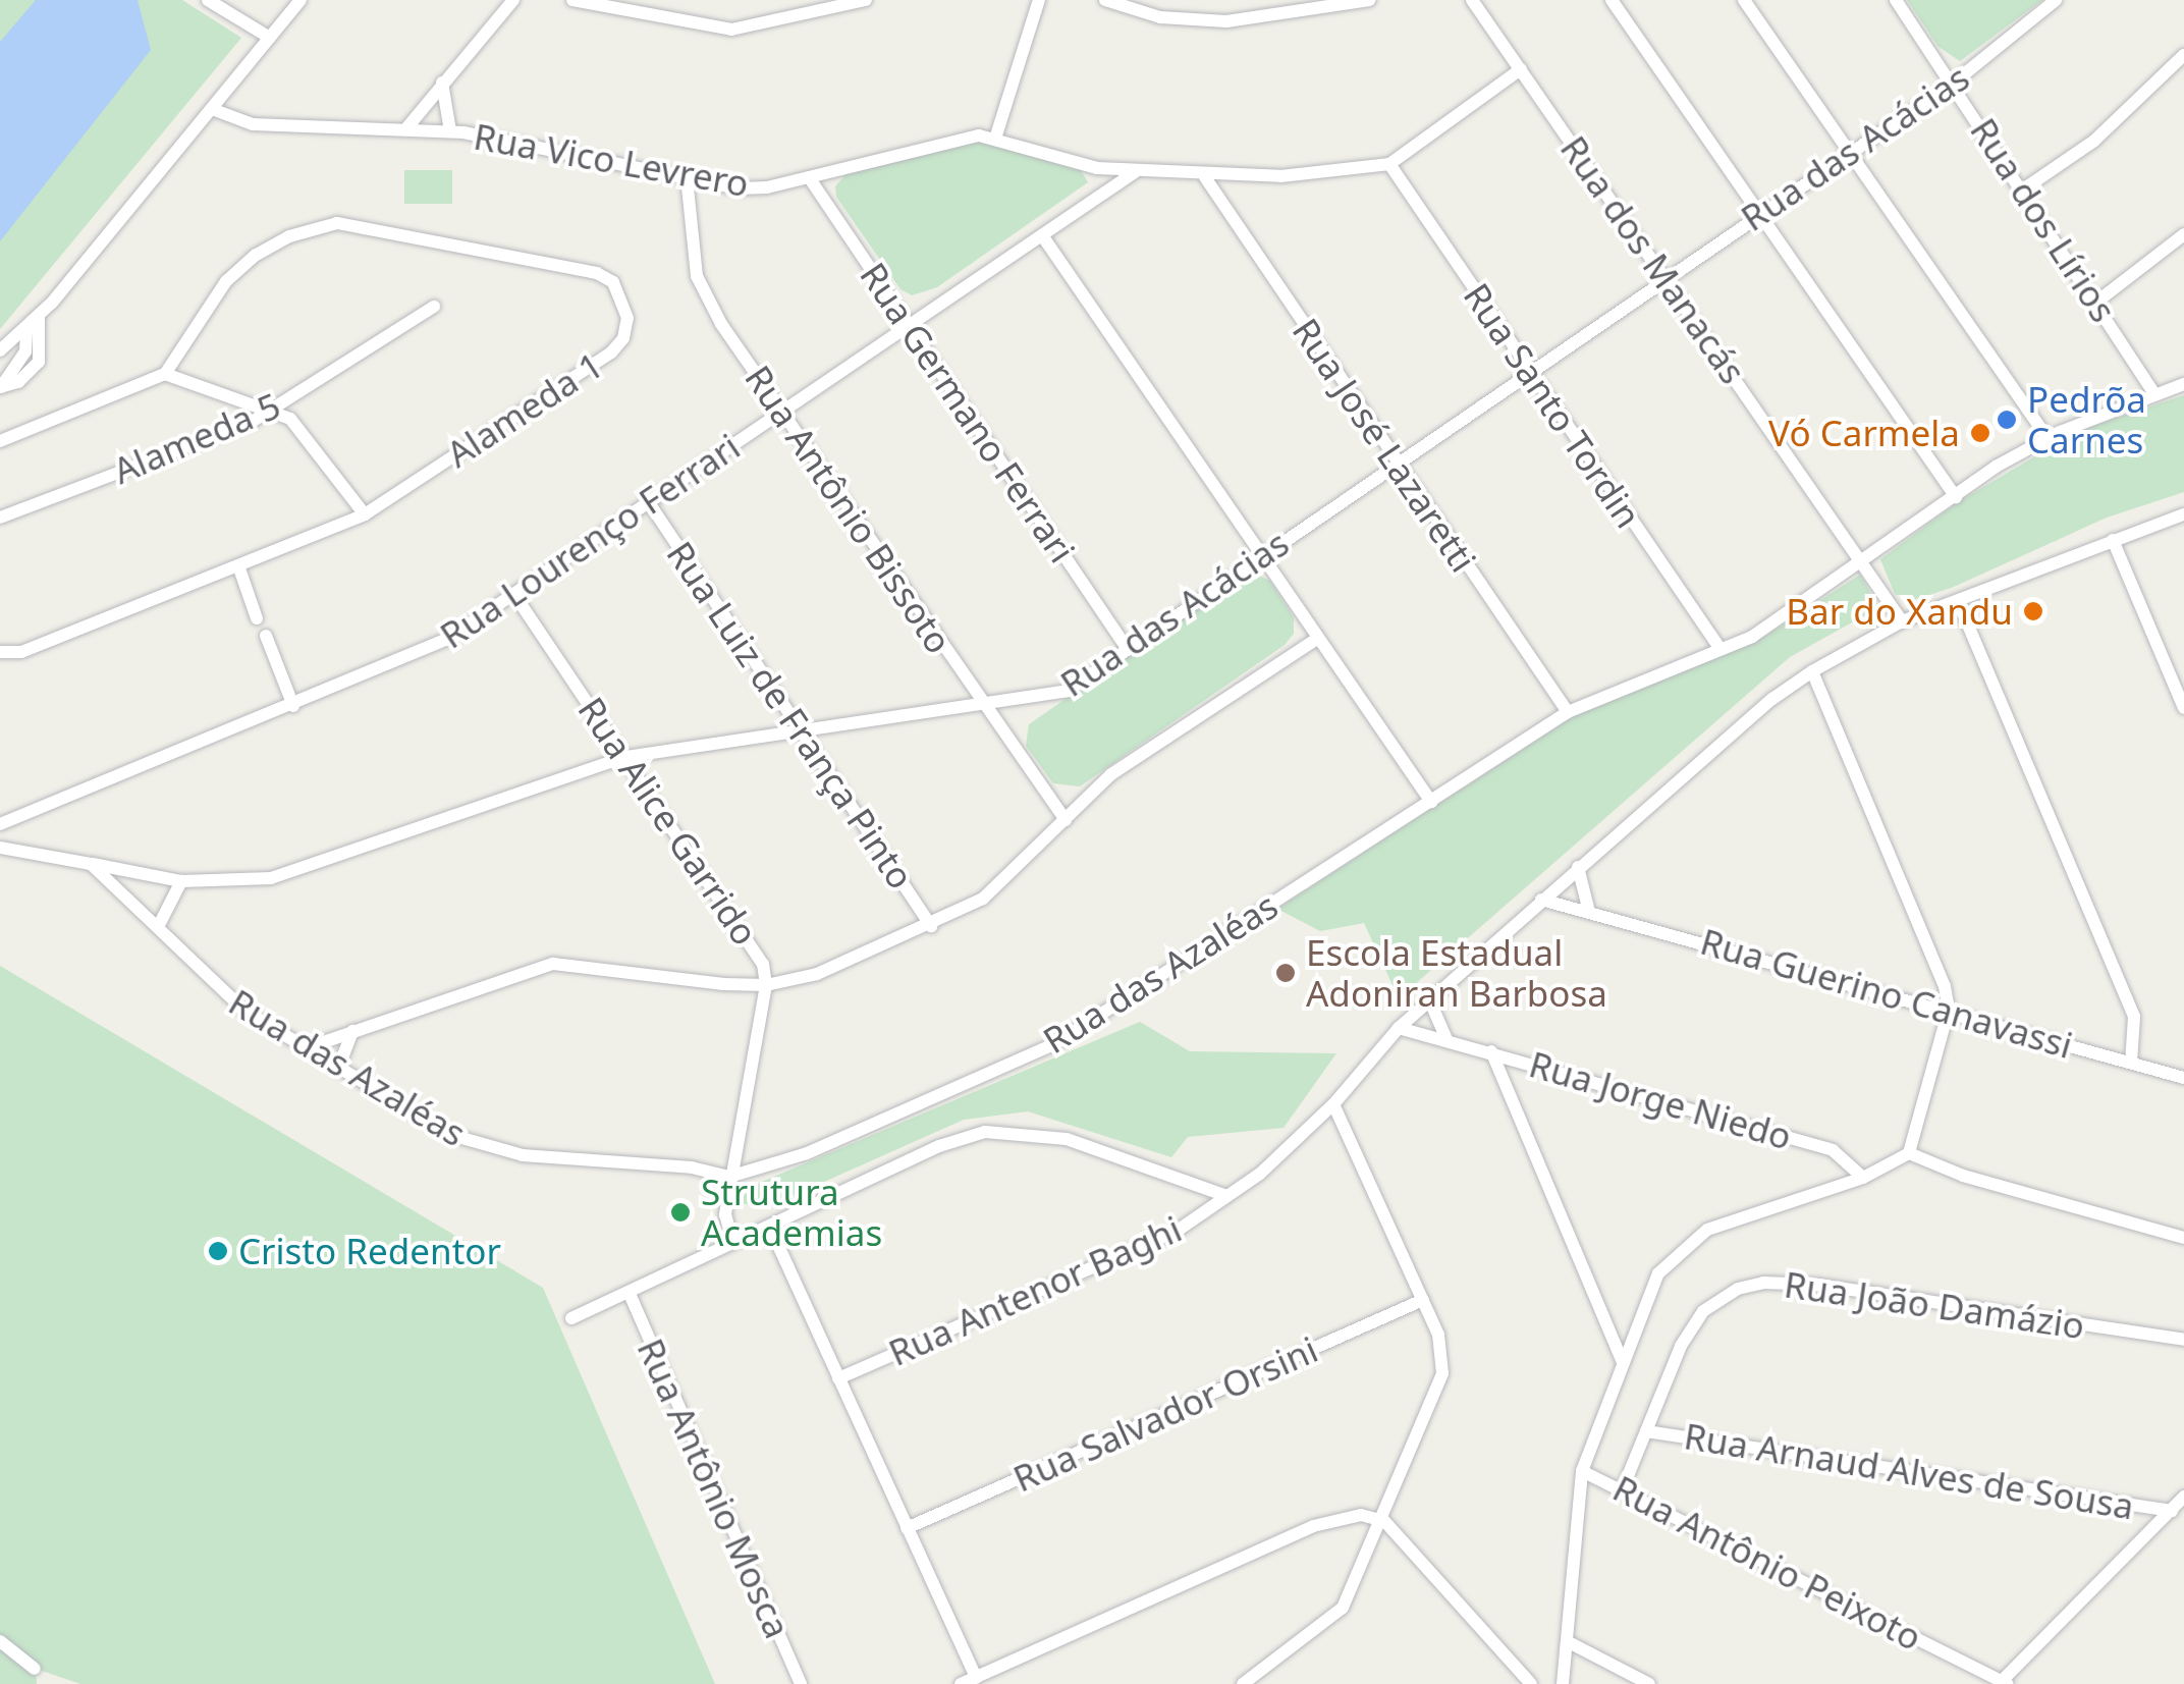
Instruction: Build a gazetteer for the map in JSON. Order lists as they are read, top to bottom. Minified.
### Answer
{"streets":{"street":["Rua das Acácias","Rua Vico Levrero","Rua dos Lírios","Rua dos Manacás","Rua Santo Tordin","Alameda 1","Rua Germano Ferrari","Alameda 5","Rua José Lazaretti","Rua Antônio Bissoto","Rua Lourenço Ferrari","Rua Luiz de França Pinto","Rua Alice Garrido","Rua das Azaléas","Rua Guerino Canavassi","Rua Jorge Niedo","Rua Antenor Baghi","Rua João Damázio","Rua Salvador Orsini","Rua Arnaud Alves de Sousa","Rua Antônio Mosca","Rua Antônio Peixoto"]},"crossings":[["Rua das Acácias","Rua dos Lírios"],["Rua das Acácias","Rua dos Manacás"],["Rua das Acácias","Rua Santo Tordin"],["Rua das Acácias","Rua Germano Ferrari"],["Rua das Acácias","Rua José Lazaretti"],["Rua das Acácias","Rua Antônio Bissoto"],["Rua das Acácias","Rua Luiz de França Pinto"],["Rua das Acácias","Rua Alice Garrido"],["Rua das Acácias","Rua das Azaléas"],["Rua Vico Levrero","Rua Santo Tordin"],["Rua Vico Levrero","Rua Germano Ferrari"],["Rua Vico Levrero","Rua José Lazaretti"],["Rua Vico Levrero","Rua Antônio Bissoto"],["Rua Vico Levrero","Rua Lourenço Ferrari"],["Rua dos Lírios","Rua das Azaléas"],["Rua dos Manacás","Rua das Azaléas"],["Rua dos Manacás","Rua Antenor Baghi"],["Rua Santo Tordin","Rua das Azaléas"],["Rua Germano Ferrari","Rua Lourenço Ferrari"],["Rua José Lazaretti","Rua das Azaléas"],["Rua Antônio Bissoto","Rua Lourenço Ferrari"],["Rua Lourenço Ferrari","Rua Luiz de França Pinto"],["Rua Lourenço Ferrari","Rua Alice Garrido"],["Rua Alice Garrido","Rua das Azaléas"],["Rua Guerino Canavassi","Rua Antenor Baghi"],["Rua Jorge Niedo","Rua Antenor Baghi"],["Rua João Damázio","Rua Arnaud Alves de Sousa"],["Rua João Damázio","Rua Antônio Peixoto"]],"places":["Pedrõa Carnes","Vó Carmela","Bar do Xandu","Escola Estadual Adoniran Barbosa","Strutura Academias","Cristo Redentor"]}
